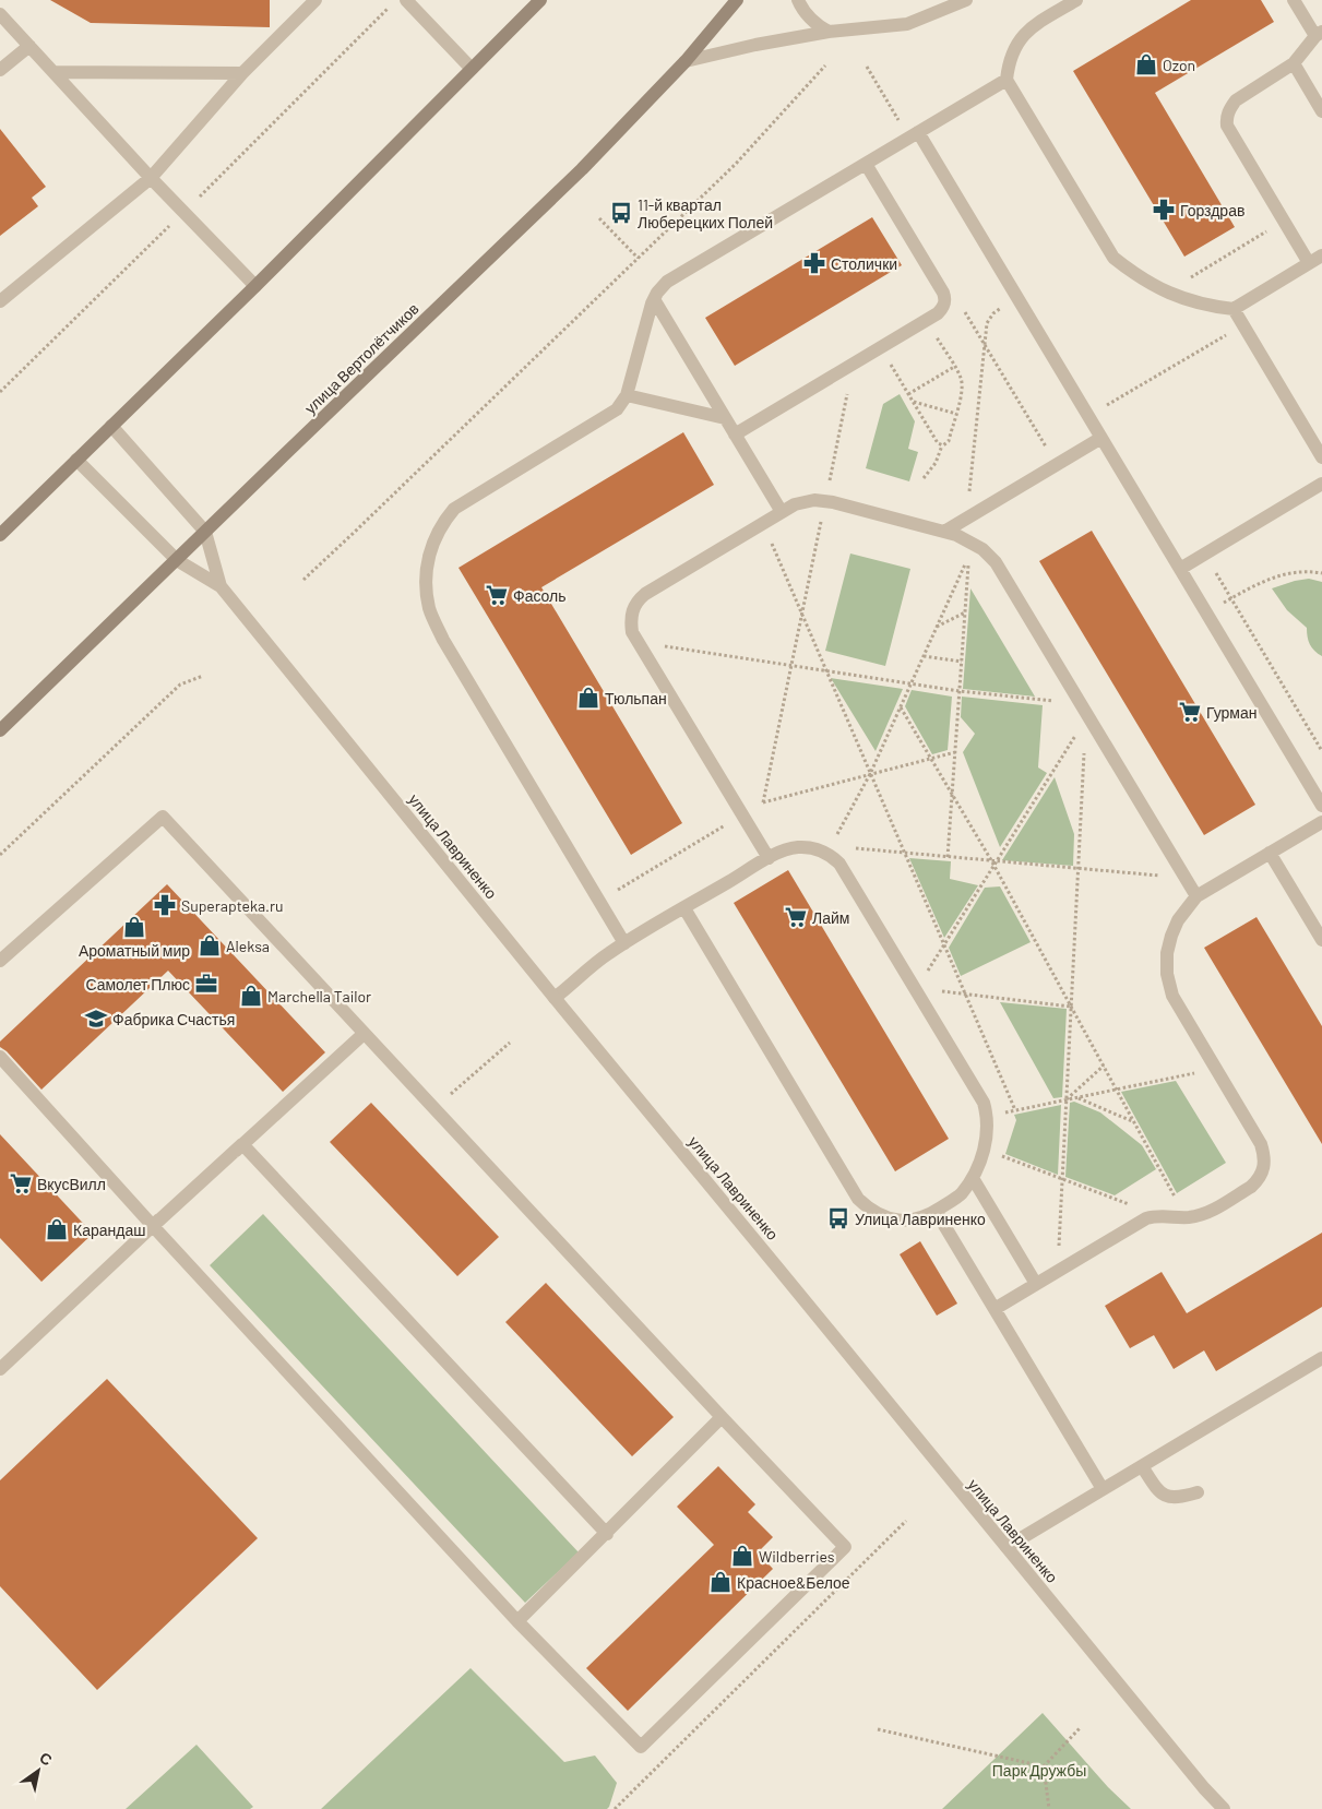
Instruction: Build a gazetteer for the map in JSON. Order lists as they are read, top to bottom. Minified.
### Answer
{"streets":{"main road":["улица Вертолётчиков"],"street":["улица Лавриненко"]},"crossings":[["улица Вертолётчиков","улица Лавриненко"]],"parks":["Парк Дружбы"],"places":{"shop":["Ozon","Тюльпан","Ароматный мир","Aleksa","Marchella Tailor","Карандаш","Wildberries","Красное&Белое"],"pharmacy":["Горздрав","Столички","Superapteka.ru"],"bus stop":["11-й квартал Люберецких Полей","Улица Лавриненко"],"supermarket":["Фасоль","Гурман","Лайм","ВкусВилл"],"office":["Самолет Плюс"],"school or university":["Фабрика Счастья"]},"north":"top right"}
